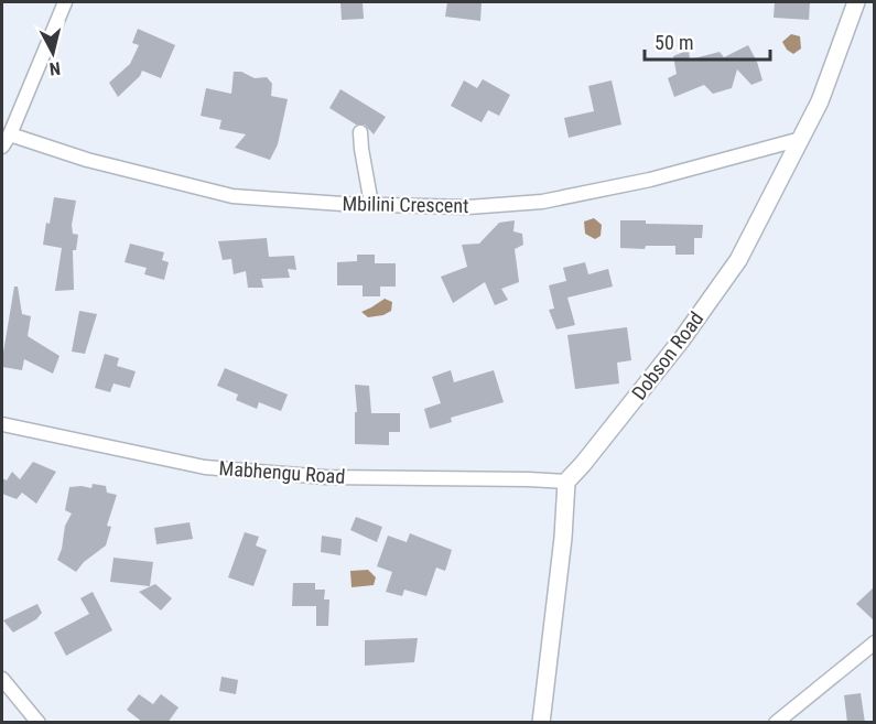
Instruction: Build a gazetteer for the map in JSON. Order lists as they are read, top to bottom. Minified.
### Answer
{"streets":{"street":["Mbilini Crescent","Dobson Road","Mabhengu Road"]},"crossings":[["Mbilini Crescent","Dobson Road"],["Dobson Road","Mabhengu Road"]],"scale_bar":"50 m","north":"bottom"}
